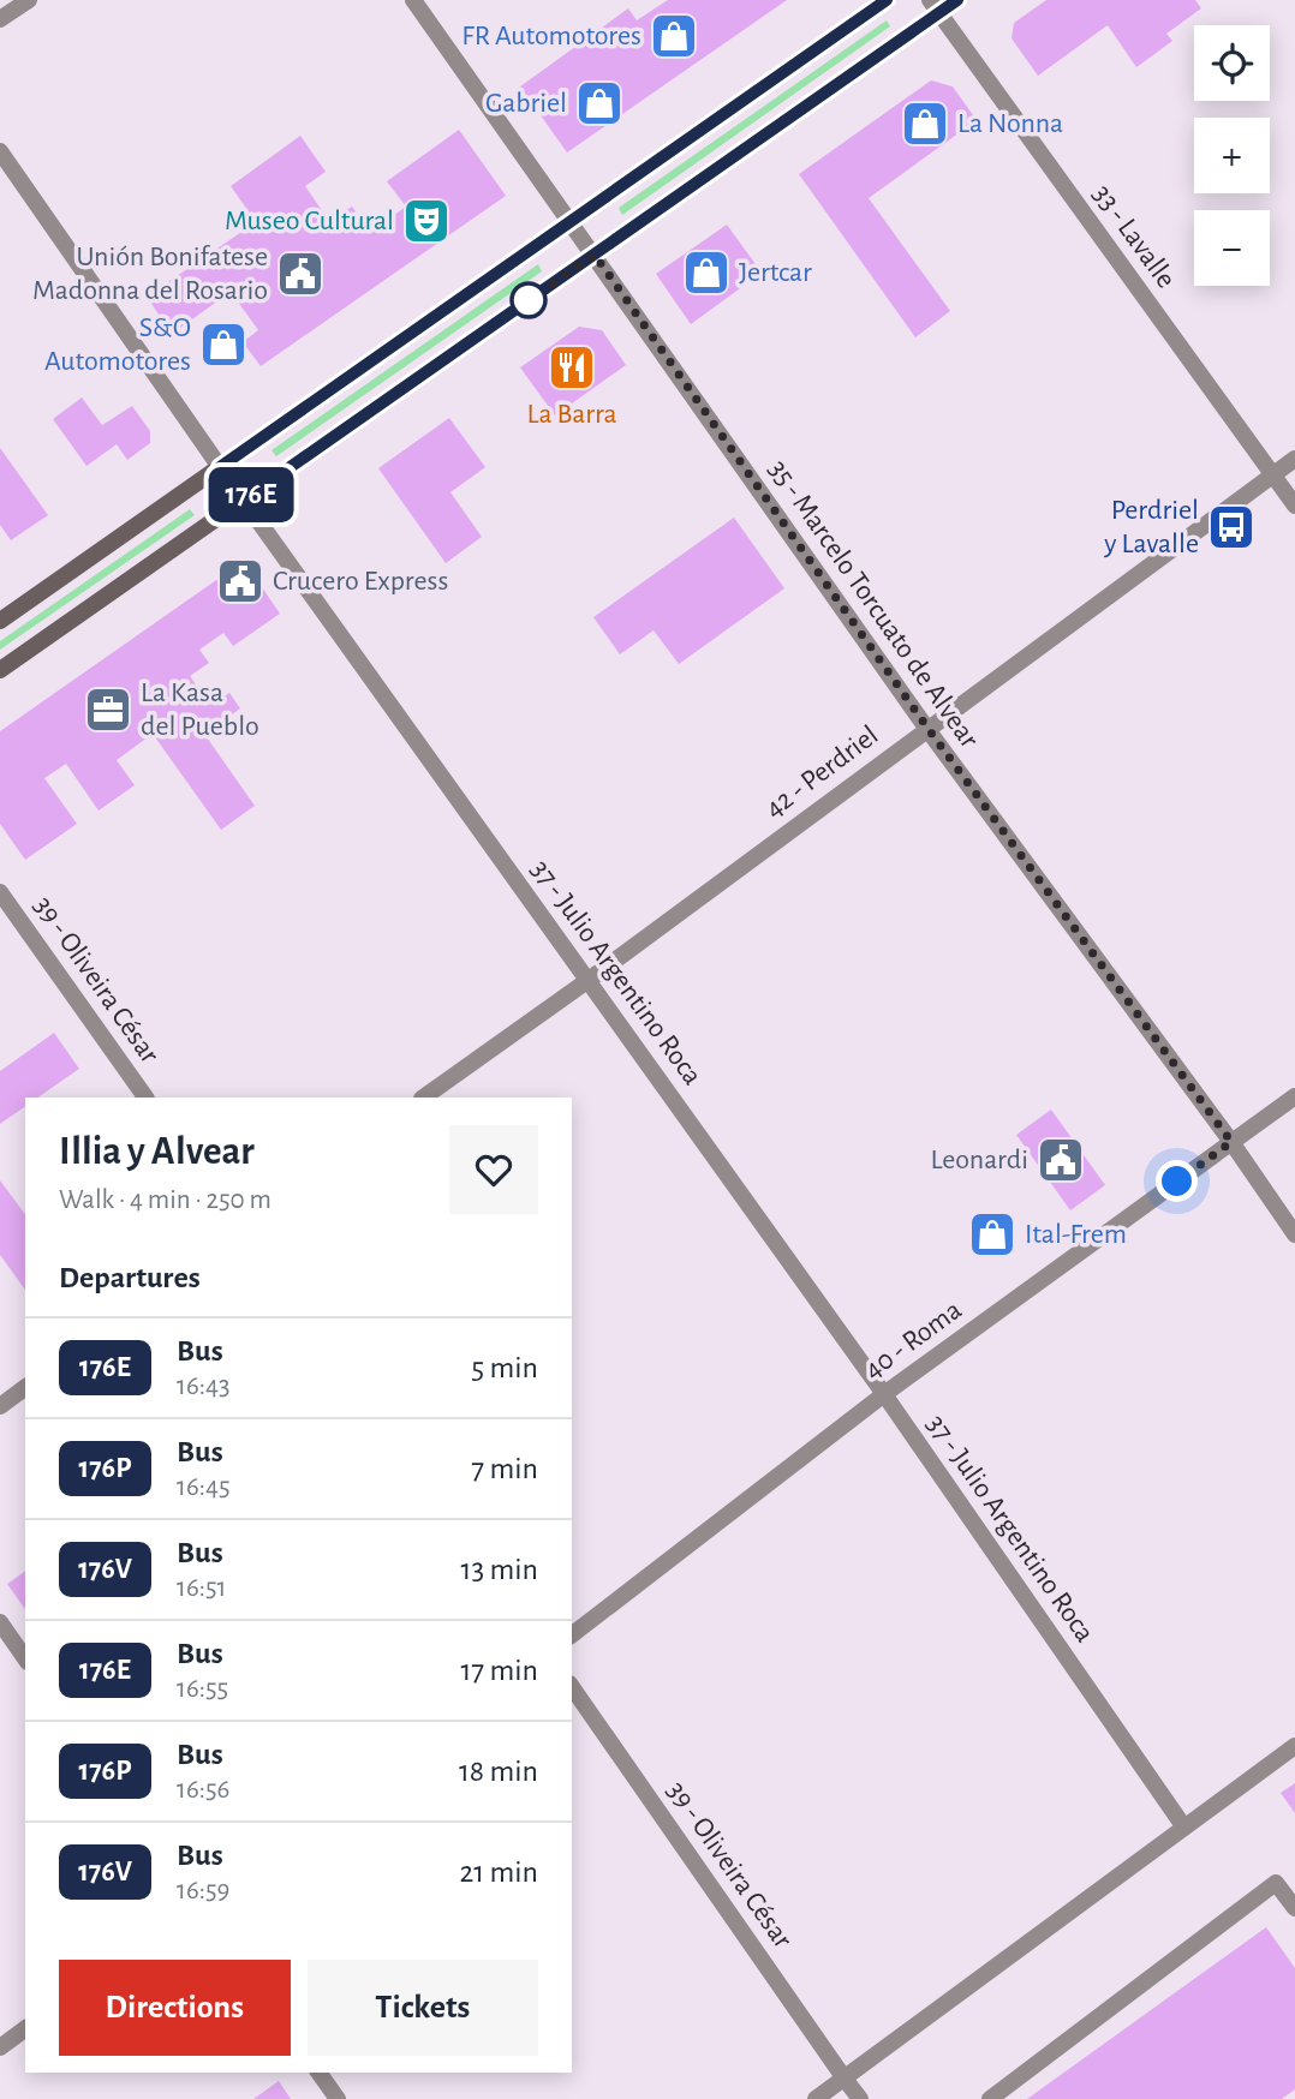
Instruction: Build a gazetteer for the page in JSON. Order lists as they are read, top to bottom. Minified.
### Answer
{"streets":{"street":["33 - Lavalle","35 - Marcelo Torcuato de Alvear","42 - Perdriel","37 - Julio Argentino Roca","39 - Oliveira César","40 - Roma"]},"crossings":[["33 - Lavalle","42 - Perdriel"],["35 - Marcelo Torcuato de Alvear","42 - Perdriel"],["35 - Marcelo Torcuato de Alvear","40 - Roma"],["42 - Perdriel","37 - Julio Argentino Roca"],["37 - Julio Argentino Roca","40 - Roma"]],"places":{"shop":["FR Automotores","Gabriel","La Nonna","Jertcar","S&O Automotores","Ital-Frem"],"theatre":["Museo Cultural"],"public building":["Unión Bonifatese Madonna del Rosario","Crucero Express","Leonardi"],"restaurant":["La Barra"],"bus stop":["Perdriel y Lavalle"],"office":["La Kasa del Pueblo"]},"lines":["bus line 176E"],"page":{"on_map":"176E","map_buttons":["+","−"],"heading":[["Illia y Alvear","Walk · 4 min · 250 m"],"Departures"],"list":[{"mark":"176E","name":"Bus","note":"16:43","value":"5 min"},{"mark":"176P","name":"Bus","note":"16:45","value":"7 min"},{"mark":"176V","name":"Bus","note":"16:51","value":"13 min"},{"mark":"176E","name":"Bus","note":"16:55","value":"17 min"},{"mark":"176P","name":"Bus","note":"16:56","value":"18 min"},{"mark":"176V","name":"Bus","note":"16:59","value":"21 min"}],"buttons":["Directions","Tickets"]}}
